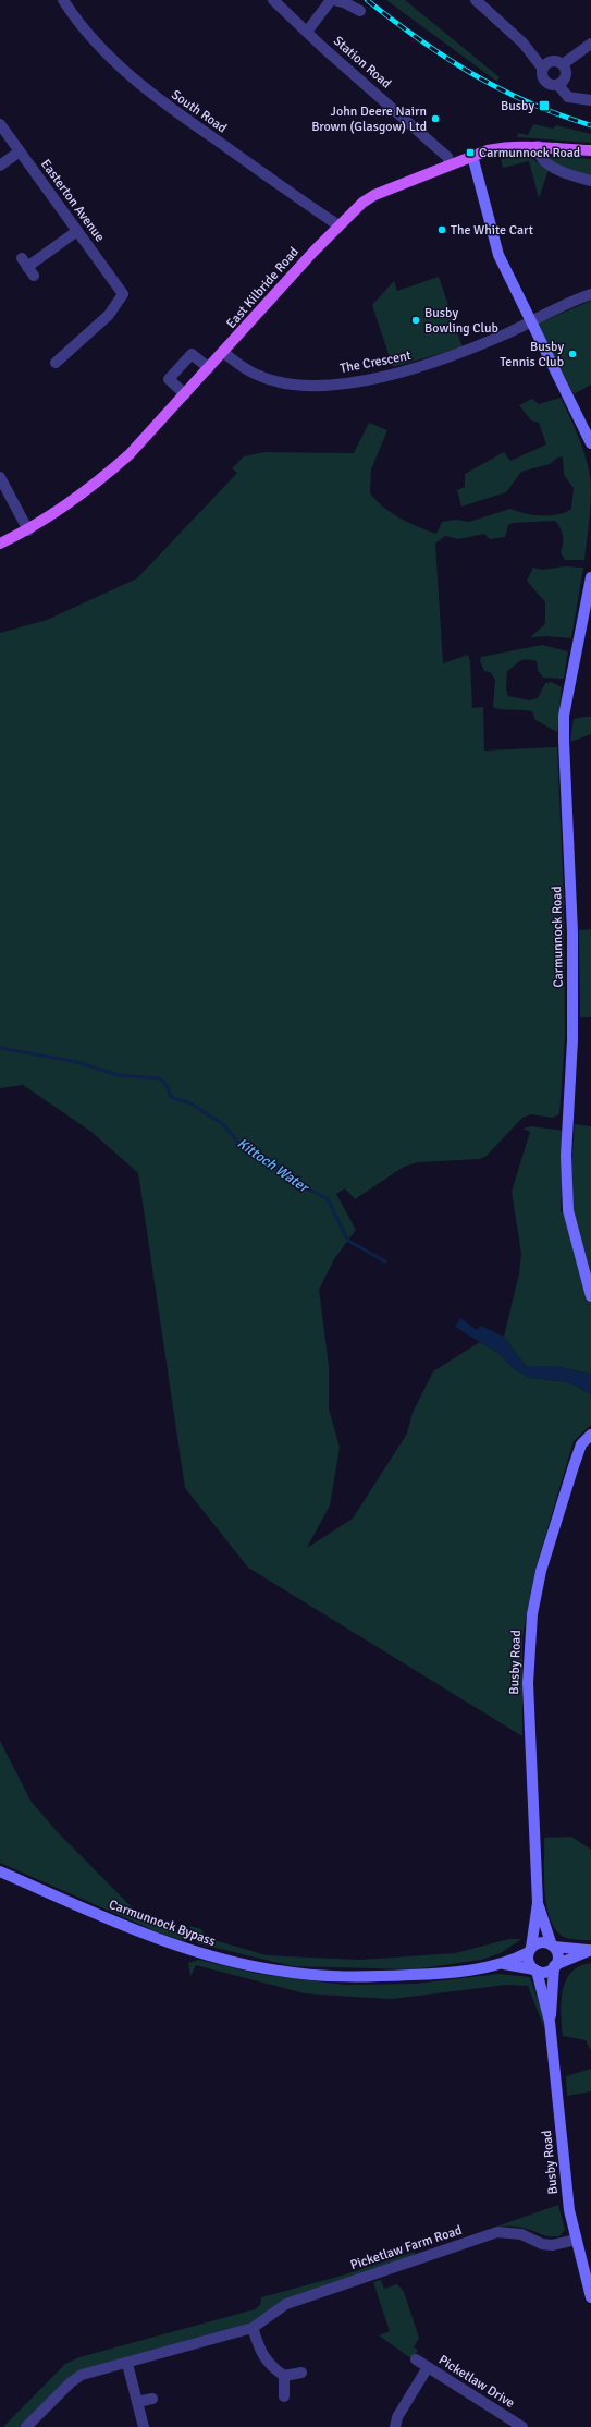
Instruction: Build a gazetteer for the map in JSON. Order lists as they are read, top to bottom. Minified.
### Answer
{"streets":{"main road":["East Kilbride Road","Carmunnock Road","Busby Road","Carmunnock Bypass"],"street":["Station Road","South Road","Easterton Avenue","The Crescent","Picketlaw Farm Road","Picketlaw Drive"]},"crossings":[["Station Road","East Kilbride Road"],["South Road","East Kilbride Road"],["East Kilbride Road","The Crescent"],["Busby Road","Carmunnock Bypass"],["Busby Road","Picketlaw Farm Road"]],"water":["Kittoch Water"],"places":{"transit":["Busby","Carmunnock Road"],"other":["John Deere Nairn Brown (Glasgow) Ltd","The White Cart","Busby Bowling Club","Busby Tennis Club"]}}
